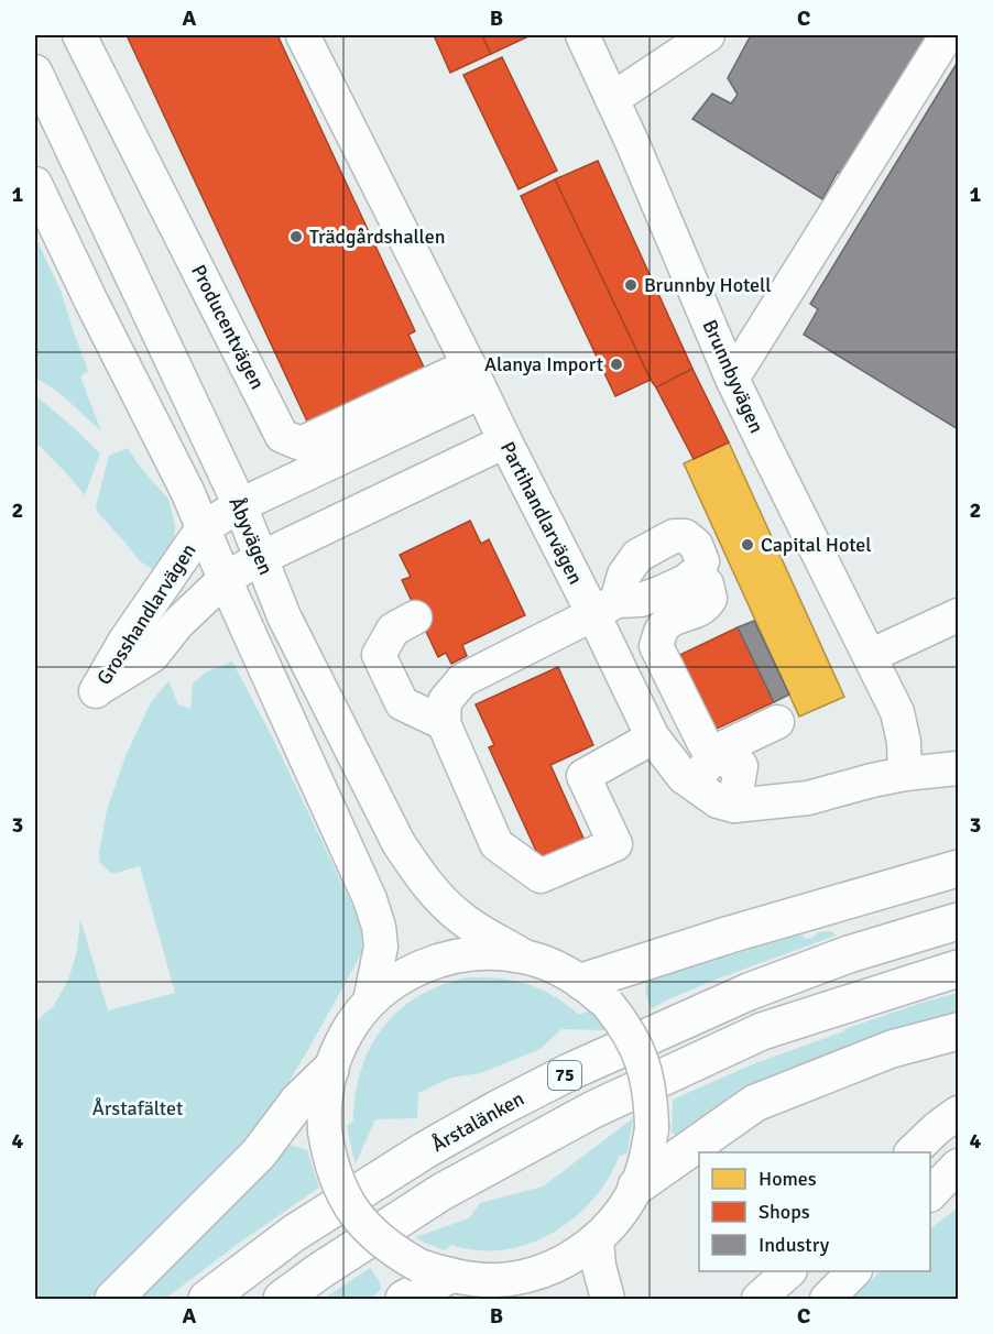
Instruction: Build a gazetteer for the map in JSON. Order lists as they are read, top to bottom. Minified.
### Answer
{"streets":{"highway":["75","Årstalänken"],"street":["Producentvägen","Brunnbyvägen","Partihandlarvägen","Åbyvägen","Grosshandlarvägen"]},"crossings":[["Producentvägen","Partihandlarvägen"],["Producentvägen","Grosshandlarvägen"],["Partihandlarvägen","Grosshandlarvägen"],["Åbyvägen","Grosshandlarvägen"]],"parks":["Årstafältet"],"places":["Trädgårdshallen","Brunnby Hotell","Alanya Import","Capital Hotel"],"legend":["Homes","Shops","Industry"],"grid":{"columns":["A","B","C"],"rows":["1","2","3","4"]}}
